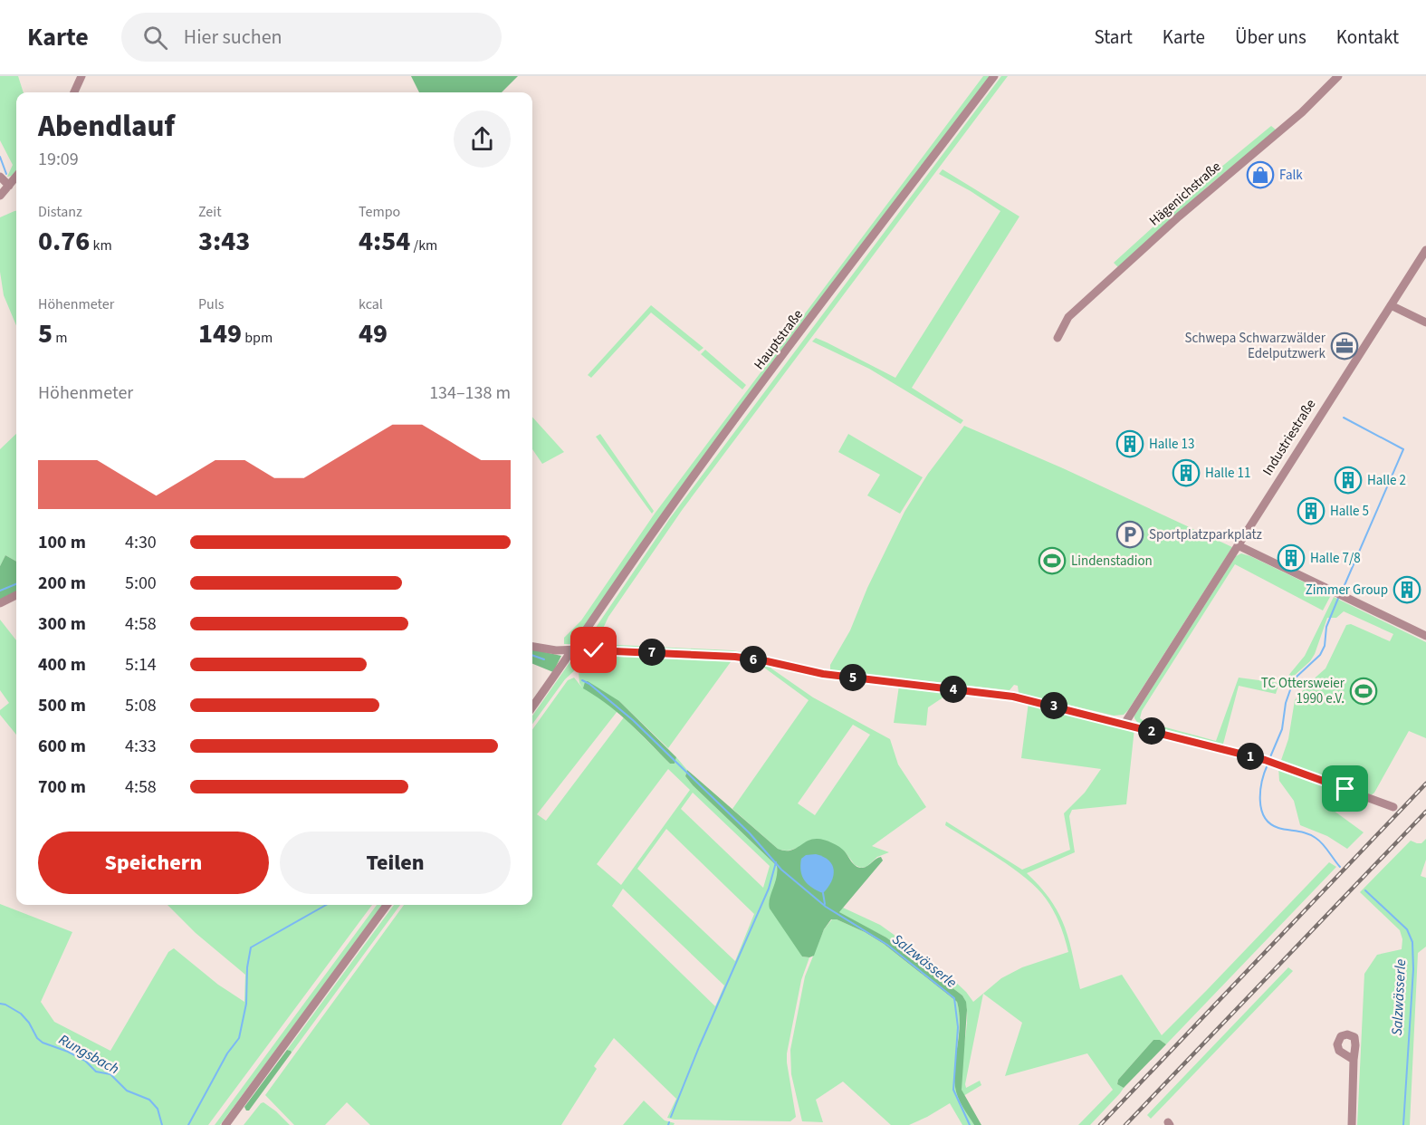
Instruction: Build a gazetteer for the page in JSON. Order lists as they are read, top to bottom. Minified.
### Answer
{"streets":{"street":["Hägenichstraße","Hauptstraße","Industriestraße"]},"water":["Salzwässerle","Rungsbach"],"places":{"shop":["Falk"],"office":["Schwepa Schwarzwälder Edelputzwerk"],"building":["Halle 13","Halle 11","Halle 2","Halle 5","Halle 7/8","Zimmer Group"],"parking":["Sportplatzparkplatz"],"sports":["Lindenstadion","TC Ottersweier 1990 e.V."]},"page":{"header":"Karte","search":"Hier suchen","nav":["Start","Karte","Über uns","Kontakt"],"heading":["Abendlauf","19:09"],"stats":[["Distanz","0.76 km"],["Zeit","3:43"],["Tempo","4:54 /km"],["Höhenmeter","5 m"],["Puls","149 bpm"],["kcal","49"]],"chart":["Höhenmeter","134–138 m"],"list":[{"name":"100 m","note":"4:30"},{"name":"200 m","note":"5:00"},{"name":"300 m","note":"4:58"},{"name":"400 m","note":"5:14"},{"name":"500 m","note":"5:08"},{"name":"600 m","note":"4:33"},{"name":"700 m","note":"4:58"}],"pins":["7","6","5","4","3","2","1"],"buttons":["Speichern","Teilen"]}}
